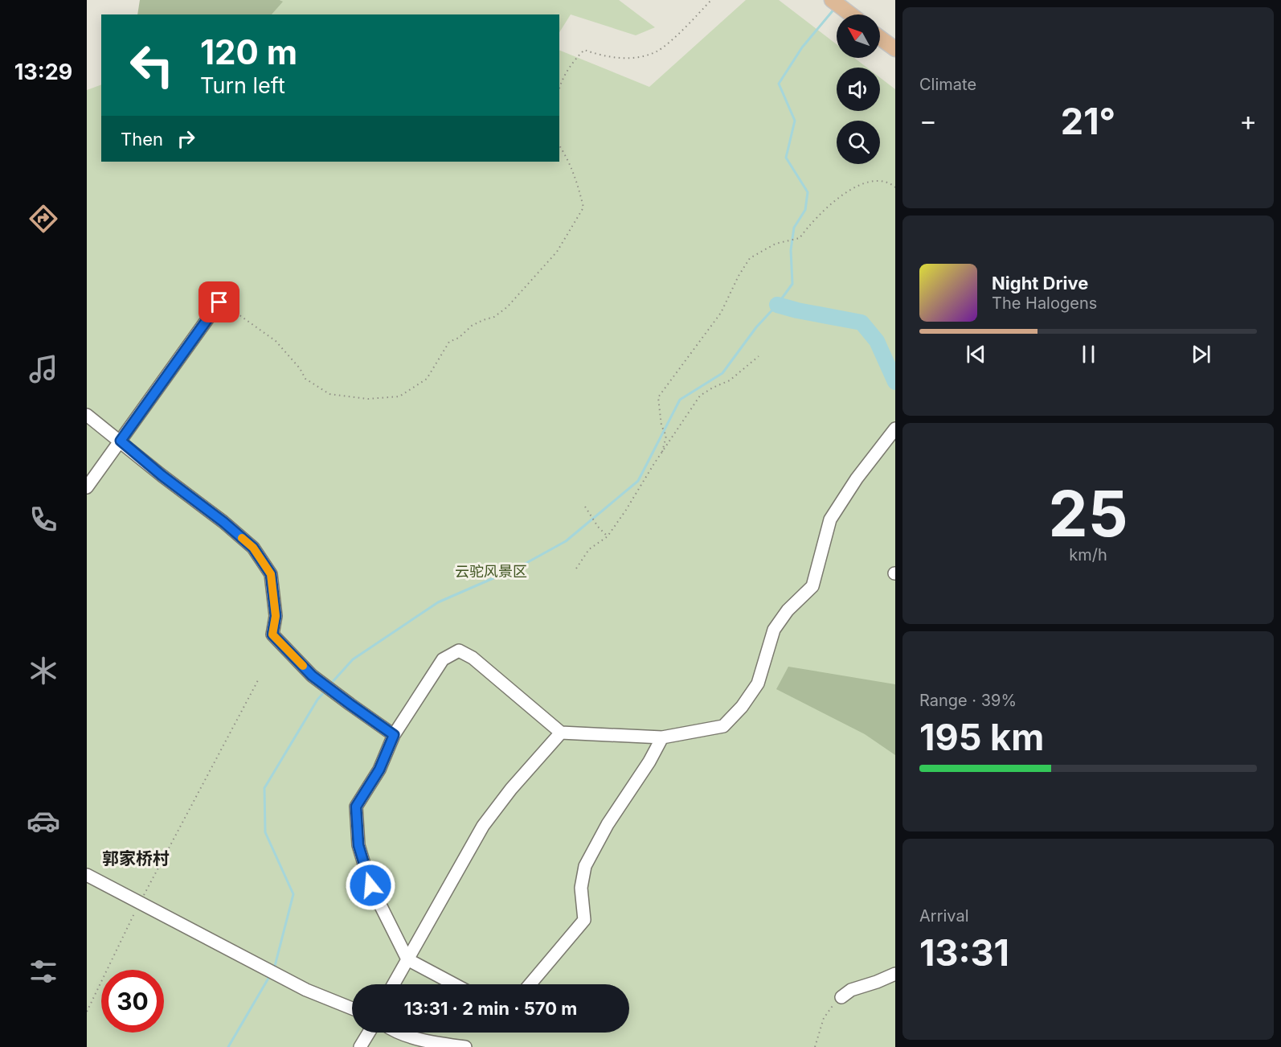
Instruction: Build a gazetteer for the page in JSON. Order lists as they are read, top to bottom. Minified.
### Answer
{"districts":["郭家桥村"],"parks":["云驼风景区"],"north":"top left","page":{"tabs":"13:29","tile":["Climate",["25","km/h"],["Range · 39%","195 km"],["Arrival","13:31"]],"turn":["120 m","Turn left"],"heat":["−","21°","+"],"then":"Then","song":["Night Drive","The Halogens"],"limit":"30","trip":"13:31 · 2 min · 570 m"}}
